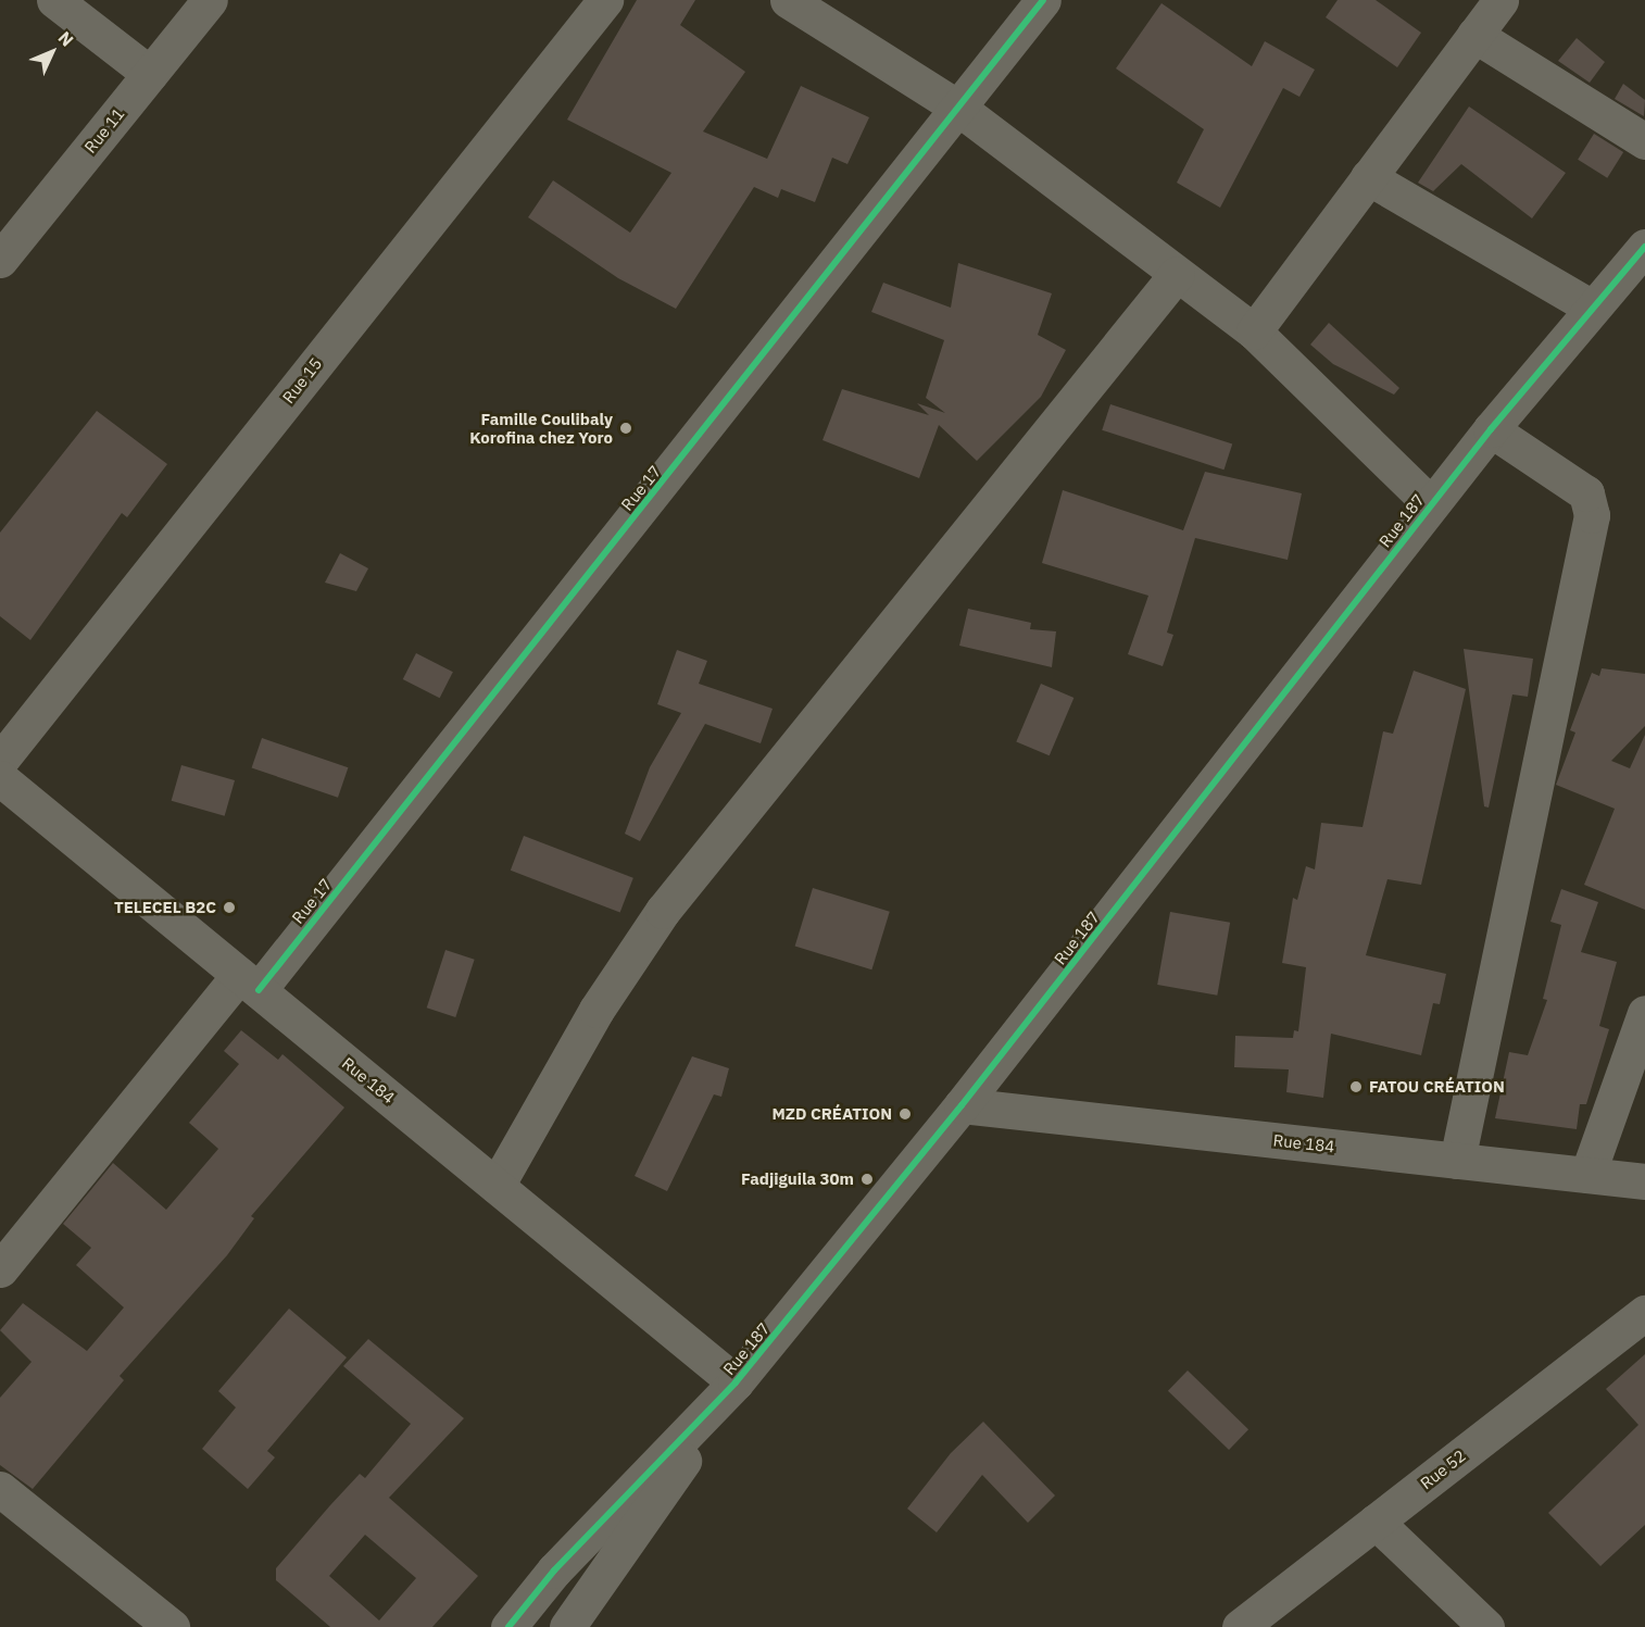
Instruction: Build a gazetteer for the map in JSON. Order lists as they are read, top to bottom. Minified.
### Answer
{"streets":{"street":["Rue 11","Rue 15","Rue 17","Rue 187","Rue 184","Rue 52"]},"crossings":[["Rue 17","Rue 184"],["Rue 187","Rue 184"]],"places":["Famille Coulibaly Korofina chez Yoro","TELECEL B2C","FATOU CRÉATION","MZD CRÉATION","Fadjiguila 30m"],"north":"top right"}
